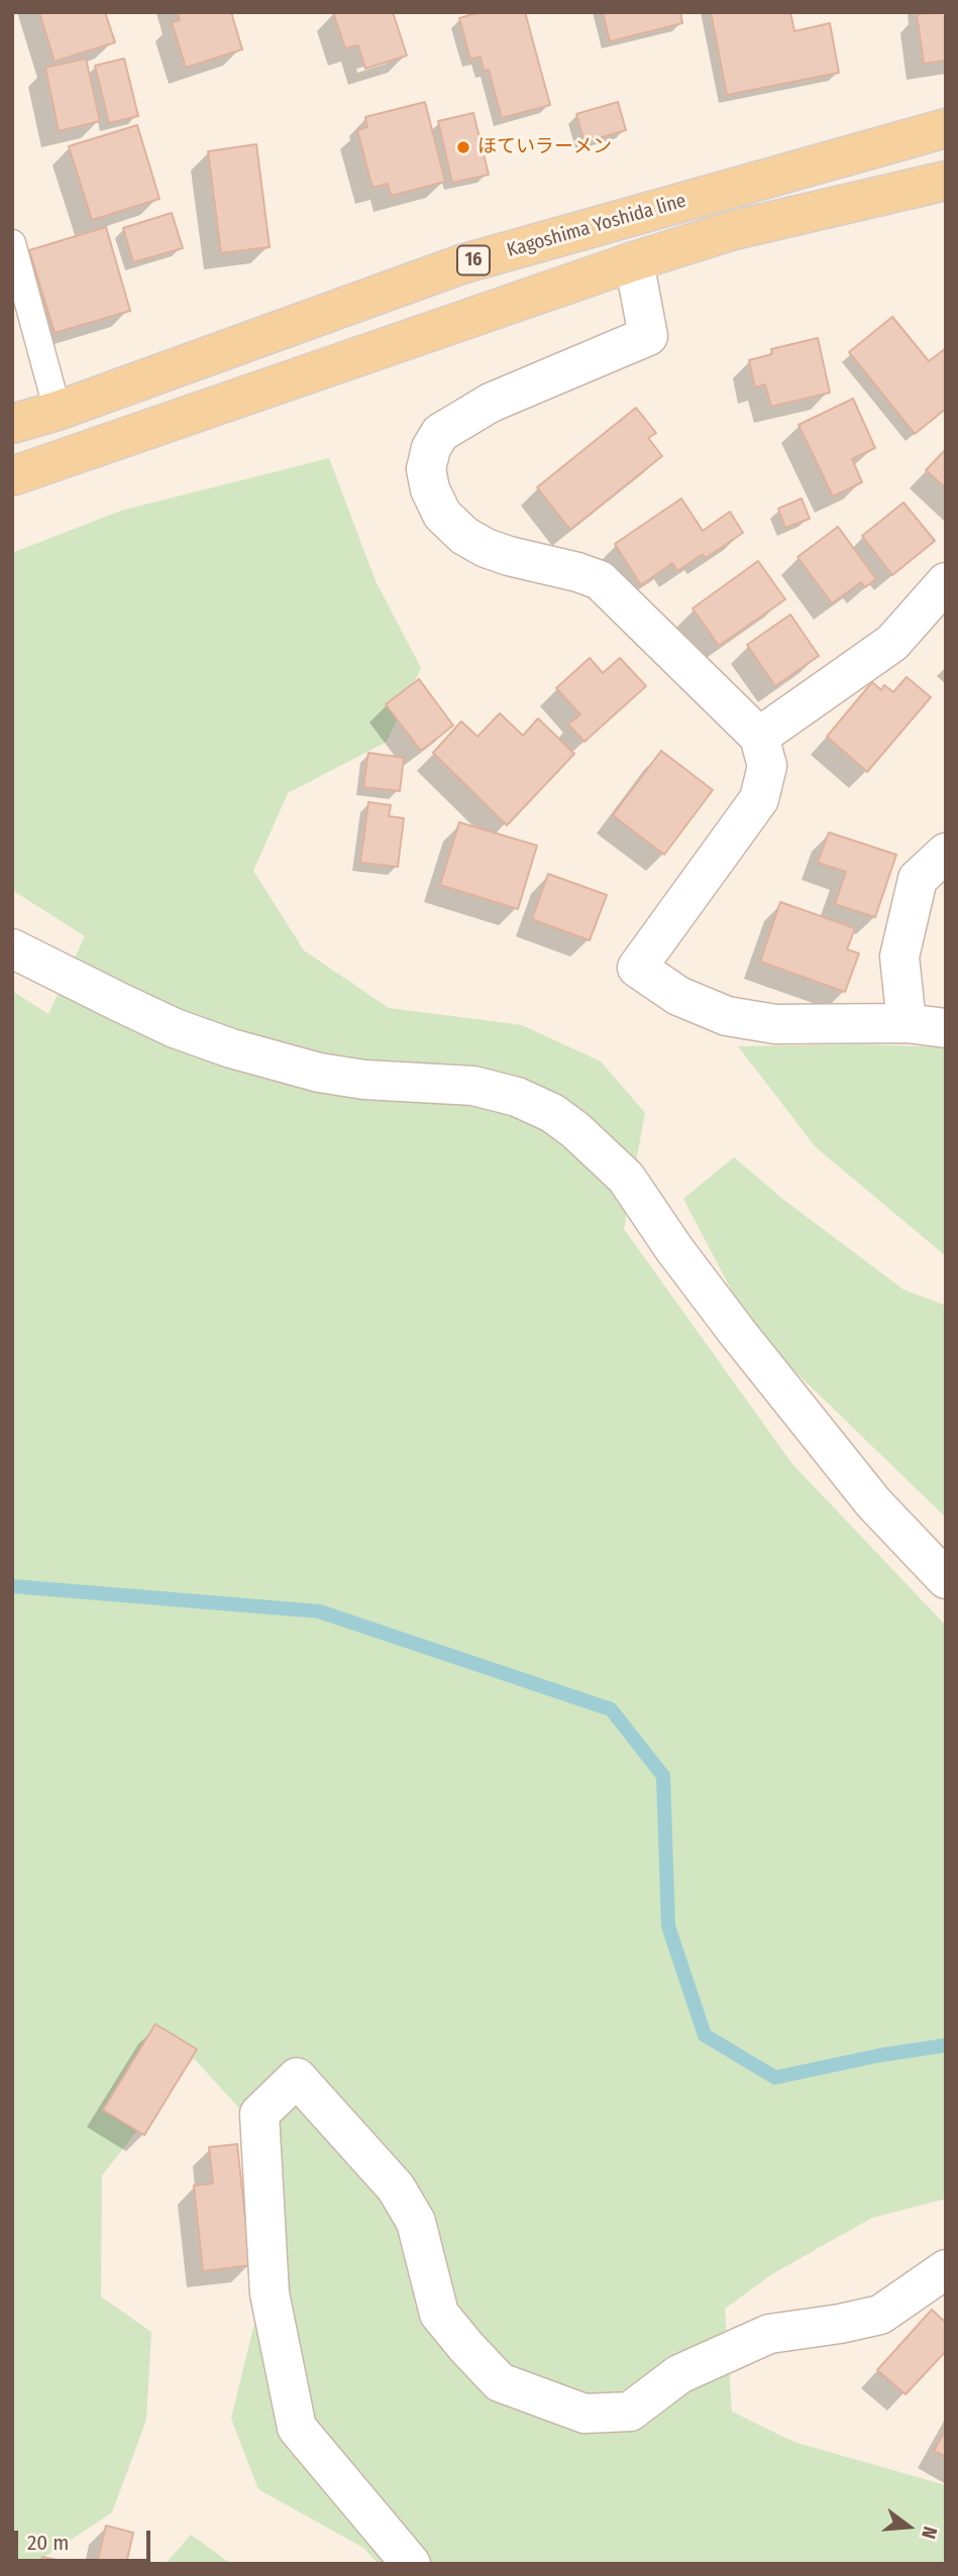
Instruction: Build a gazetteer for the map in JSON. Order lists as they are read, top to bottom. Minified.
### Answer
{"streets":{"main road":["Kagoshima Yoshida line","16"]},"places":["ほていラーメン"],"scale_bar":"20 m","north":"right"}
